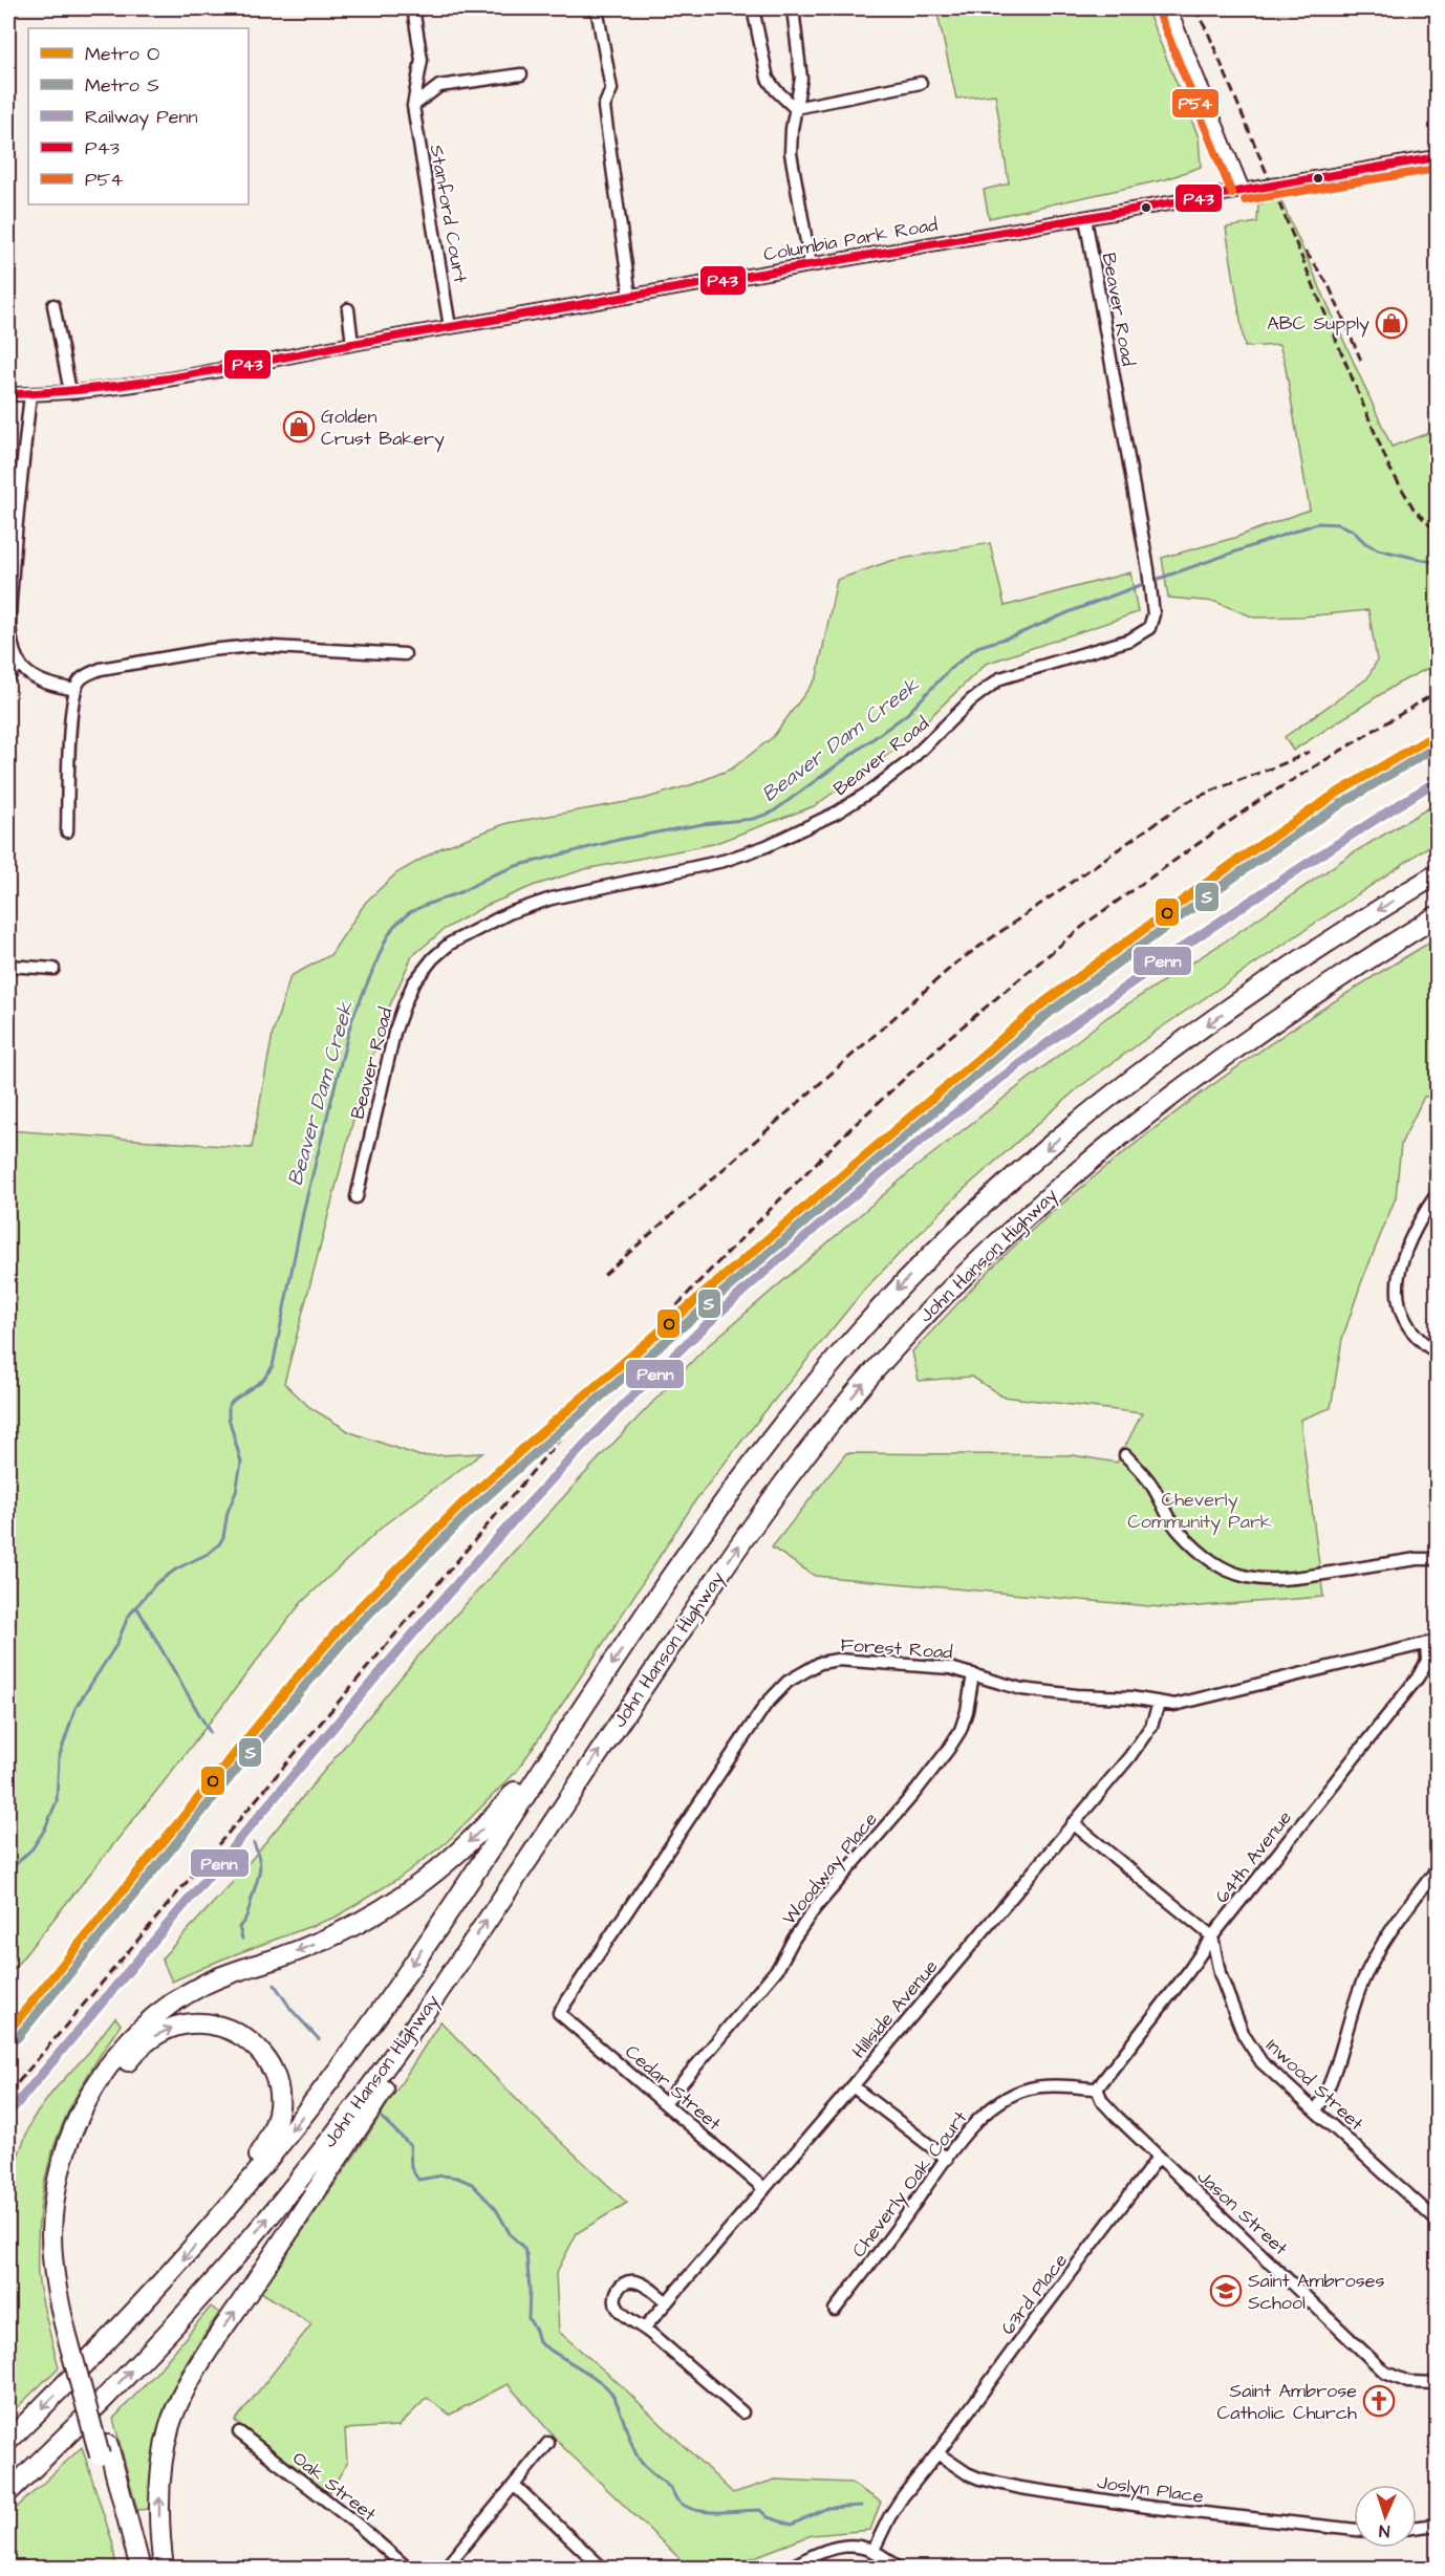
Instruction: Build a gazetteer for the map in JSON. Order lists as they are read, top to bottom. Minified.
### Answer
{"streets":{"highway":["John Hanson Highway"],"street":["Stanford Court","Columbia Park Road","Beaver Road","Forest Road","64th Avenue","Woodway Place","Hillside Avenue","Inwood Street","Cedar Street","Cheverly Oak Court","Jason Street","63rd Place","Oak Street","Joslyn Place"]},"crossings":[["Stanford Court","Columbia Park Road"],["Columbia Park Road","Beaver Road"],["Forest Road","64th Avenue"],["Forest Road","Woodway Place"],["Forest Road","Hillside Avenue"],["Forest Road","Cedar Street"],["64th Avenue","Inwood Street"],["64th Avenue","Cheverly Oak Court"],["64th Avenue","Jason Street"],["Woodway Place","Cedar Street"],["Hillside Avenue","Cedar Street"],["Cheverly Oak Court","Jason Street"],["Jason Street","63rd Place"],["63rd Place","Joslyn Place"]],"water":["Beaver Dam Creek"],"parks":["Cheverly Community Park"],"places":{"shop":["ABC Supply","Golden Crust Bakery"],"school or university":["Saint Ambroses School"],"church":["Saint Ambrose Catholic Church"]},"lines":["transit line P54","transit line P43","metro line O","metro line S","rail line Penn"],"legend":["Metro O","Metro S","Railway Penn","P43","P54"],"north":"bottom"}
